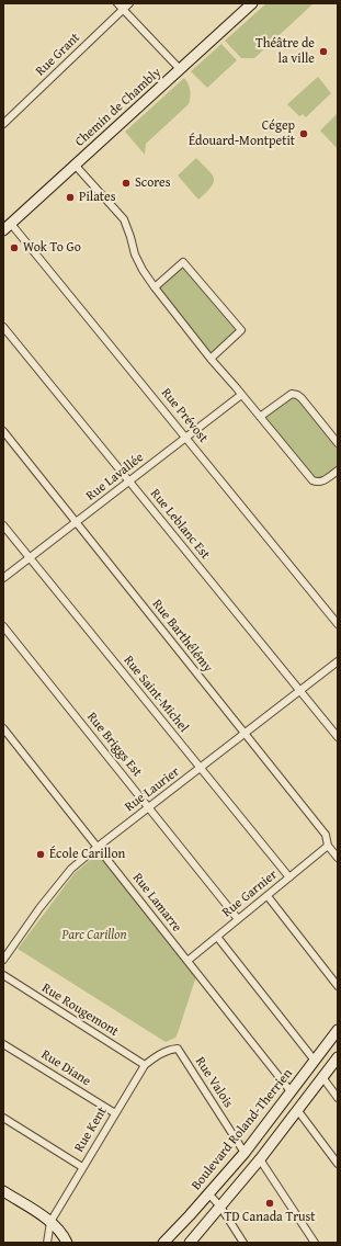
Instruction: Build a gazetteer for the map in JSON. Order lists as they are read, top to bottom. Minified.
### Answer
{"streets":{"main road":["Chemin de Chambly","Boulevard Roland-Therrien"],"street":["Rue Grant","Rue Prévost","Rue Lavallée","Rue Leblanc Est","Rue Barthélémy","Rue Saint-Michel","Rue Briggs Est","Rue Laurier","Rue Garnier","Rue Lamarre","Rue Rougemont","Rue Diane","Rue Valois","Rue Kent"]},"crossings":[["Chemin de Chambly","Rue Prévost"],["Rue Prévost","Rue Lavallée"],["Rue Lavallée","Rue Leblanc Est"],["Rue Lavallée","Rue Barthélémy"],["Rue Lavallée","Rue Saint-Michel"],["Rue Leblanc Est","Rue Laurier"],["Rue Barthélémy","Rue Laurier"],["Rue Barthélémy","Rue Garnier"],["Rue Saint-Michel","Rue Laurier"],["Rue Saint-Michel","Rue Garnier"],["Rue Briggs Est","Rue Laurier"],["Rue Briggs Est","Rue Garnier"],["Rue Laurier","Rue Lamarre"],["Rue Garnier","Rue Lamarre"],["Rue Lamarre","Boulevard Roland-Therrien"],["Rue Rougemont","Rue Kent"],["Rue Diane","Rue Kent"],["Rue Valois","Rue Kent"],["Rue Valois","Boulevard Roland-Therrien"]],"parks":["Parc Carillon"],"places":["Théâtre de la ville","Cégep Édouard-Montpetit","Scores","Pilates","Wok To Go","École Carillon","TD Canada Trust"]}
